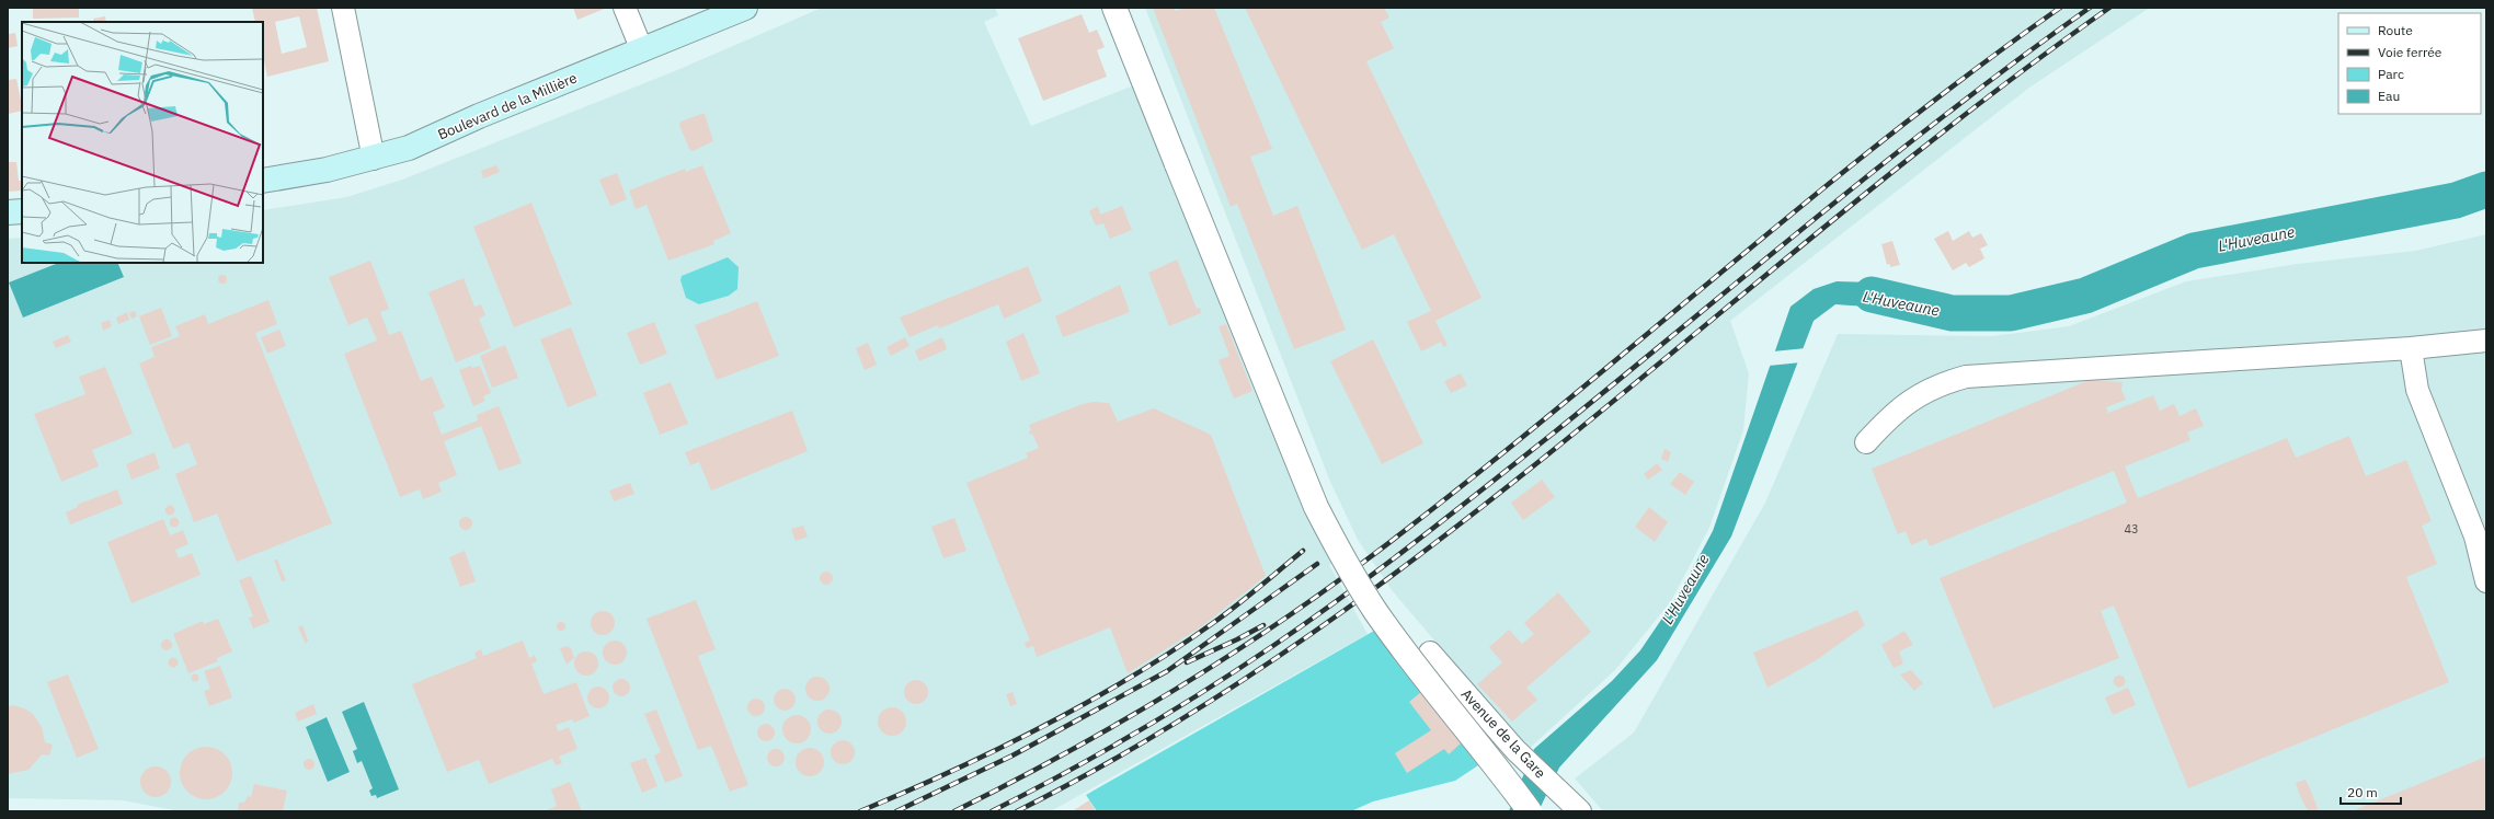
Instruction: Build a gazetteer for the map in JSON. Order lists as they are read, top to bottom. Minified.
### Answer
{"streets":{"main road":["Boulevard de la Millière"],"street":["Avenue de la Gare"]},"water":["L'Huveaune"],"house_numbers":["43"],"legend":["Route","Voie ferrée","Parc","Eau"],"scale_bar":"20 m"}
